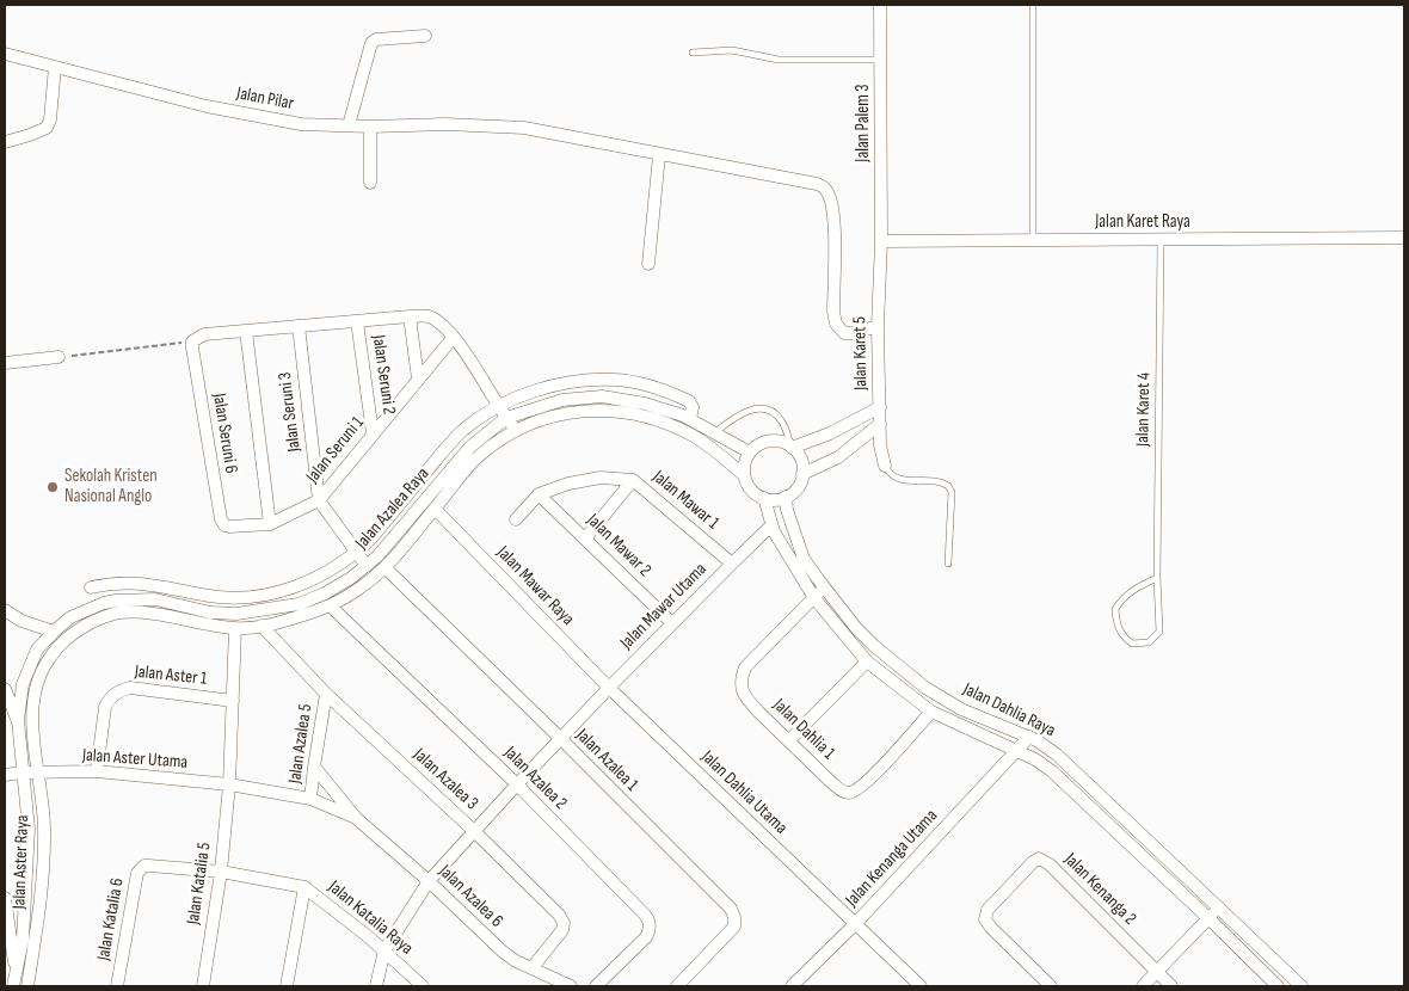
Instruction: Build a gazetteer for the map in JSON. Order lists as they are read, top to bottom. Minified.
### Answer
{"streets":{"street":["Jalan Pilar","Jalan Palem 3","Jalan Karet Raya","Jalan Karet 5","Jalan Seruni 2","Jalan Seruni 3","Jalan Seruni 6","Jalan Seruni 1","Jalan Mawar 1","Jalan Azalea Raya","Jalan Mawar 2","Jalan Mawar Raya","Jalan Mawar Utama","Jalan Aster 1","Jalan Dahlia Raya","Jalan Dahlia 1","Jalan Azalea 5","Jalan Aster Utama","Jalan Azalea 1","Jalan Azalea 2","Jalan Azalea 3","Jalan Dahlia Utama","Jalan Kenanga Utama","Jalan Aster Raya","Jalan Katalia 5","Jalan Kenanga 2","Jalan Azalea 6","Jalan Katalia Raya","Jalan Katalia 6"],"lane":["Jalan Karet 4"]},"crossings":[["Jalan Pilar","Jalan Karet 5"],["Jalan Palem 3","Jalan Karet Raya"],["Jalan Palem 3","Jalan Karet 5"],["Jalan Karet Raya","Jalan Karet 5"],["Jalan Karet Raya","Jalan Karet 4"],["Jalan Seruni 2","Jalan Seruni 1"],["Jalan Seruni 3","Jalan Seruni 1"],["Jalan Seruni 3","Jalan Azalea Raya"],["Jalan Seruni 6","Jalan Seruni 1"],["Jalan Mawar 1","Jalan Mawar 2"],["Jalan Mawar 1","Jalan Mawar Utama"],["Jalan Azalea Raya","Jalan Mawar Raya"],["Jalan Azalea Raya","Jalan Dahlia Raya"],["Jalan Azalea Raya","Jalan Aster Utama"],["Jalan Azalea Raya","Jalan Azalea 1"],["Jalan Azalea Raya","Jalan Azalea 2"],["Jalan Azalea Raya","Jalan Azalea 3"],["Jalan Azalea Raya","Jalan Aster Raya"],["Jalan Azalea Raya","Jalan Katalia 5"],["Jalan Mawar 2","Jalan Mawar Utama"],["Jalan Mawar Raya","Jalan Mawar Utama"],["Jalan Mawar Raya","Jalan Dahlia Utama"],["Jalan Mawar Utama","Jalan Dahlia Raya"],["Jalan Mawar Utama","Jalan Azalea 1"],["Jalan Mawar Utama","Jalan Azalea 2"],["Jalan Mawar Utama","Jalan Azalea 3"],["Jalan Mawar Utama","Jalan Dahlia Utama"],["Jalan Mawar Utama","Jalan Azalea 6"],["Jalan Mawar Utama","Jalan Katalia Raya"],["Jalan Aster 1","Jalan Aster Utama"],["Jalan Aster 1","Jalan Katalia 5"],["Jalan Dahlia Raya","Jalan Dahlia 1"],["Jalan Dahlia Raya","Jalan Kenanga Utama"],["Jalan Azalea 5","Jalan Azalea 3"],["Jalan Azalea 5","Jalan Azalea 6"],["Jalan Aster Utama","Jalan Aster Raya"],["Jalan Aster Utama","Jalan Katalia 5"],["Jalan Aster Utama","Jalan Azalea 6"],["Jalan Azalea 3","Jalan Azalea 6"],["Jalan Dahlia Utama","Jalan Kenanga Utama"],["Jalan Katalia 5","Jalan Azalea 6"],["Jalan Katalia 5","Jalan Katalia Raya"],["Jalan Katalia 5","Jalan Katalia 6"],["Jalan Katalia Raya","Jalan Katalia 6"]],"places":["Sekolah Kristen Nasional Anglo"]}
